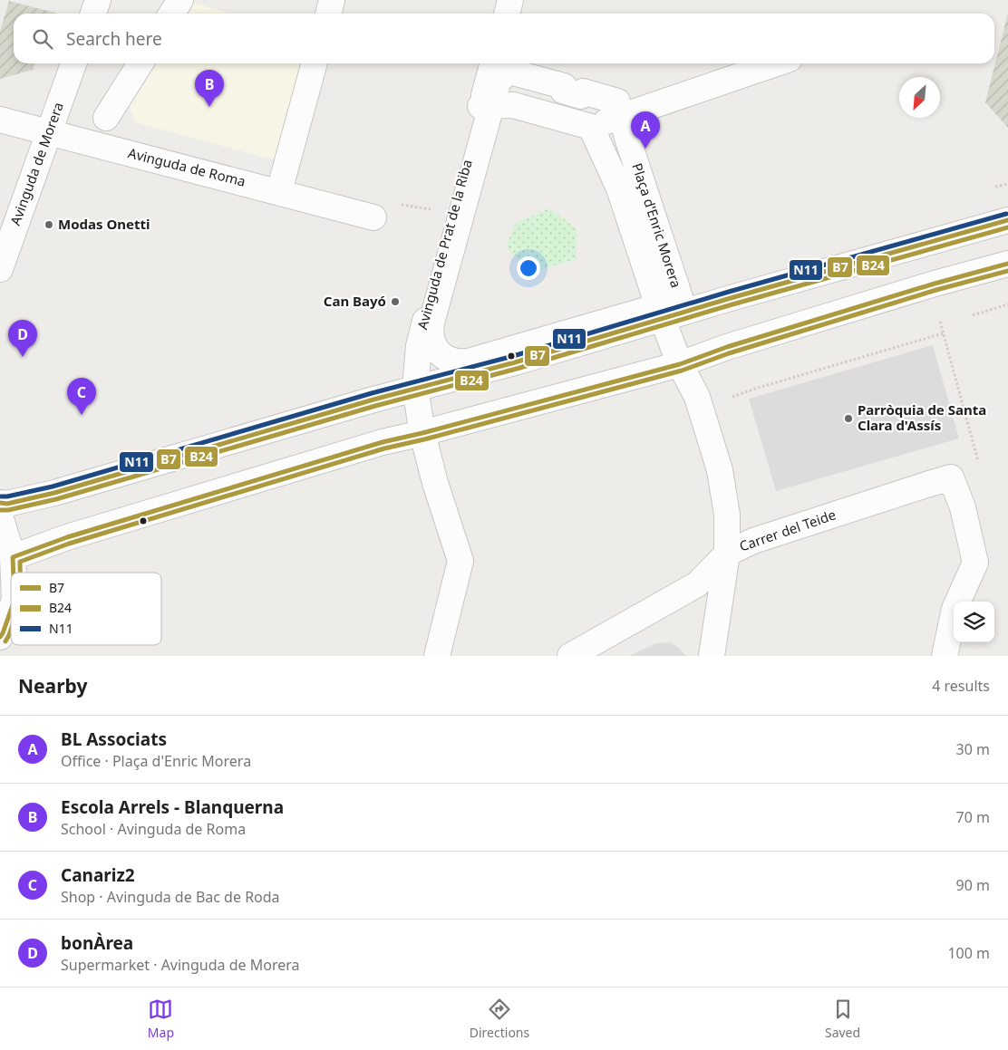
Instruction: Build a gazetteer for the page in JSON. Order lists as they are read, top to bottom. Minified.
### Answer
{"streets":{"street":["Avinguda de Morera","Avinguda de Roma","Plaça d'Enric Morera","Avinguda de Prat de la Riba","Carrer del Teide"]},"crossings":[["Avinguda de Morera","Avinguda de Roma"],["Plaça d'Enric Morera","Avinguda de Prat de la Riba"]],"places":["Modas Onetti","Can Bayó","Parròquia de Santa Clara d'Assís"],"lines":["transit line N11","transit line B7","transit line B24"],"legend":["B7","B24","N11"],"north":"bottom left","page":{"search":"Search here","pins":["B","A","D","C"],"heading":["Nearby","4 results"],"list":[{"mark":"A","name":"BL Associats","note":"Office · Plaça d'Enric Morera","value":"30 m"},{"mark":"B","name":"Escola Arrels - Blanquerna","note":"School · Avinguda de Roma","value":"70 m"},{"mark":"C","name":"Canariz2","note":"Shop · Avinguda de Bac de Roda","value":"90 m"},{"mark":"D","name":"bonÀrea","note":"Supermarket · Avinguda de Morera","value":"100 m"}],"nav":["Map","Directions","Saved"]}}
